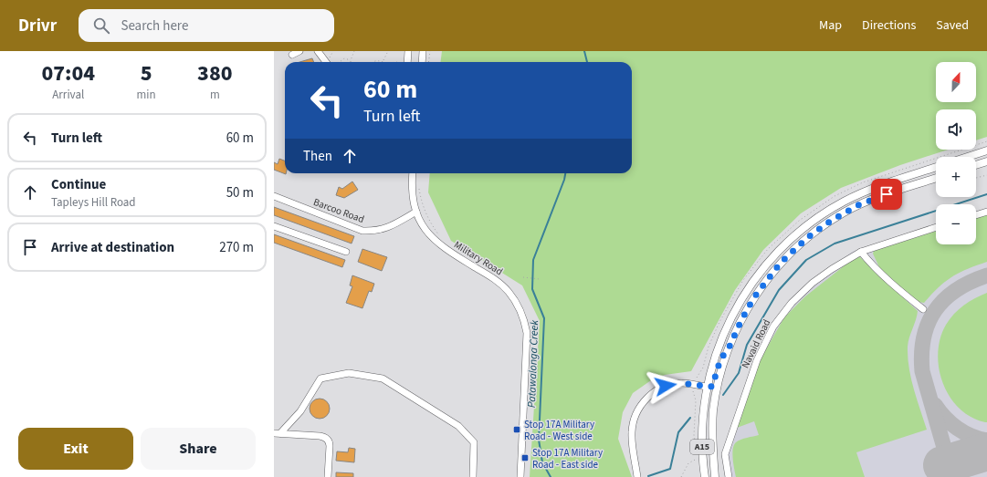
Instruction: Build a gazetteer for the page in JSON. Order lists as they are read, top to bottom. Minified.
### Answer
{"streets":{"main road":["A15"],"street":["Barcoo Road","Military Road","Navaid Road"]},"crossings":[["Barcoo Road","Military Road"]],"water":["Patawalonga Creek"],"places":{"transit":["Stop 17A Military Road - West side","Stop 17A Military Road - East side"]},"north":"top","page":{"header":"Drivr","search":"Search here","nav":["Map","Directions","Saved"],"eta":["07:04","Arrival","5","min","380","m"],"map_buttons":["+","−"],"turn":["60 m","Turn left"],"list":[{"name":"Turn left","value":"60 m"},{"name":"Continue","note":"Tapleys Hill Road","value":"50 m"},{"name":"Arrive at destination","value":"270 m"}],"then":"Then","buttons":["Exit","Share"]}}
